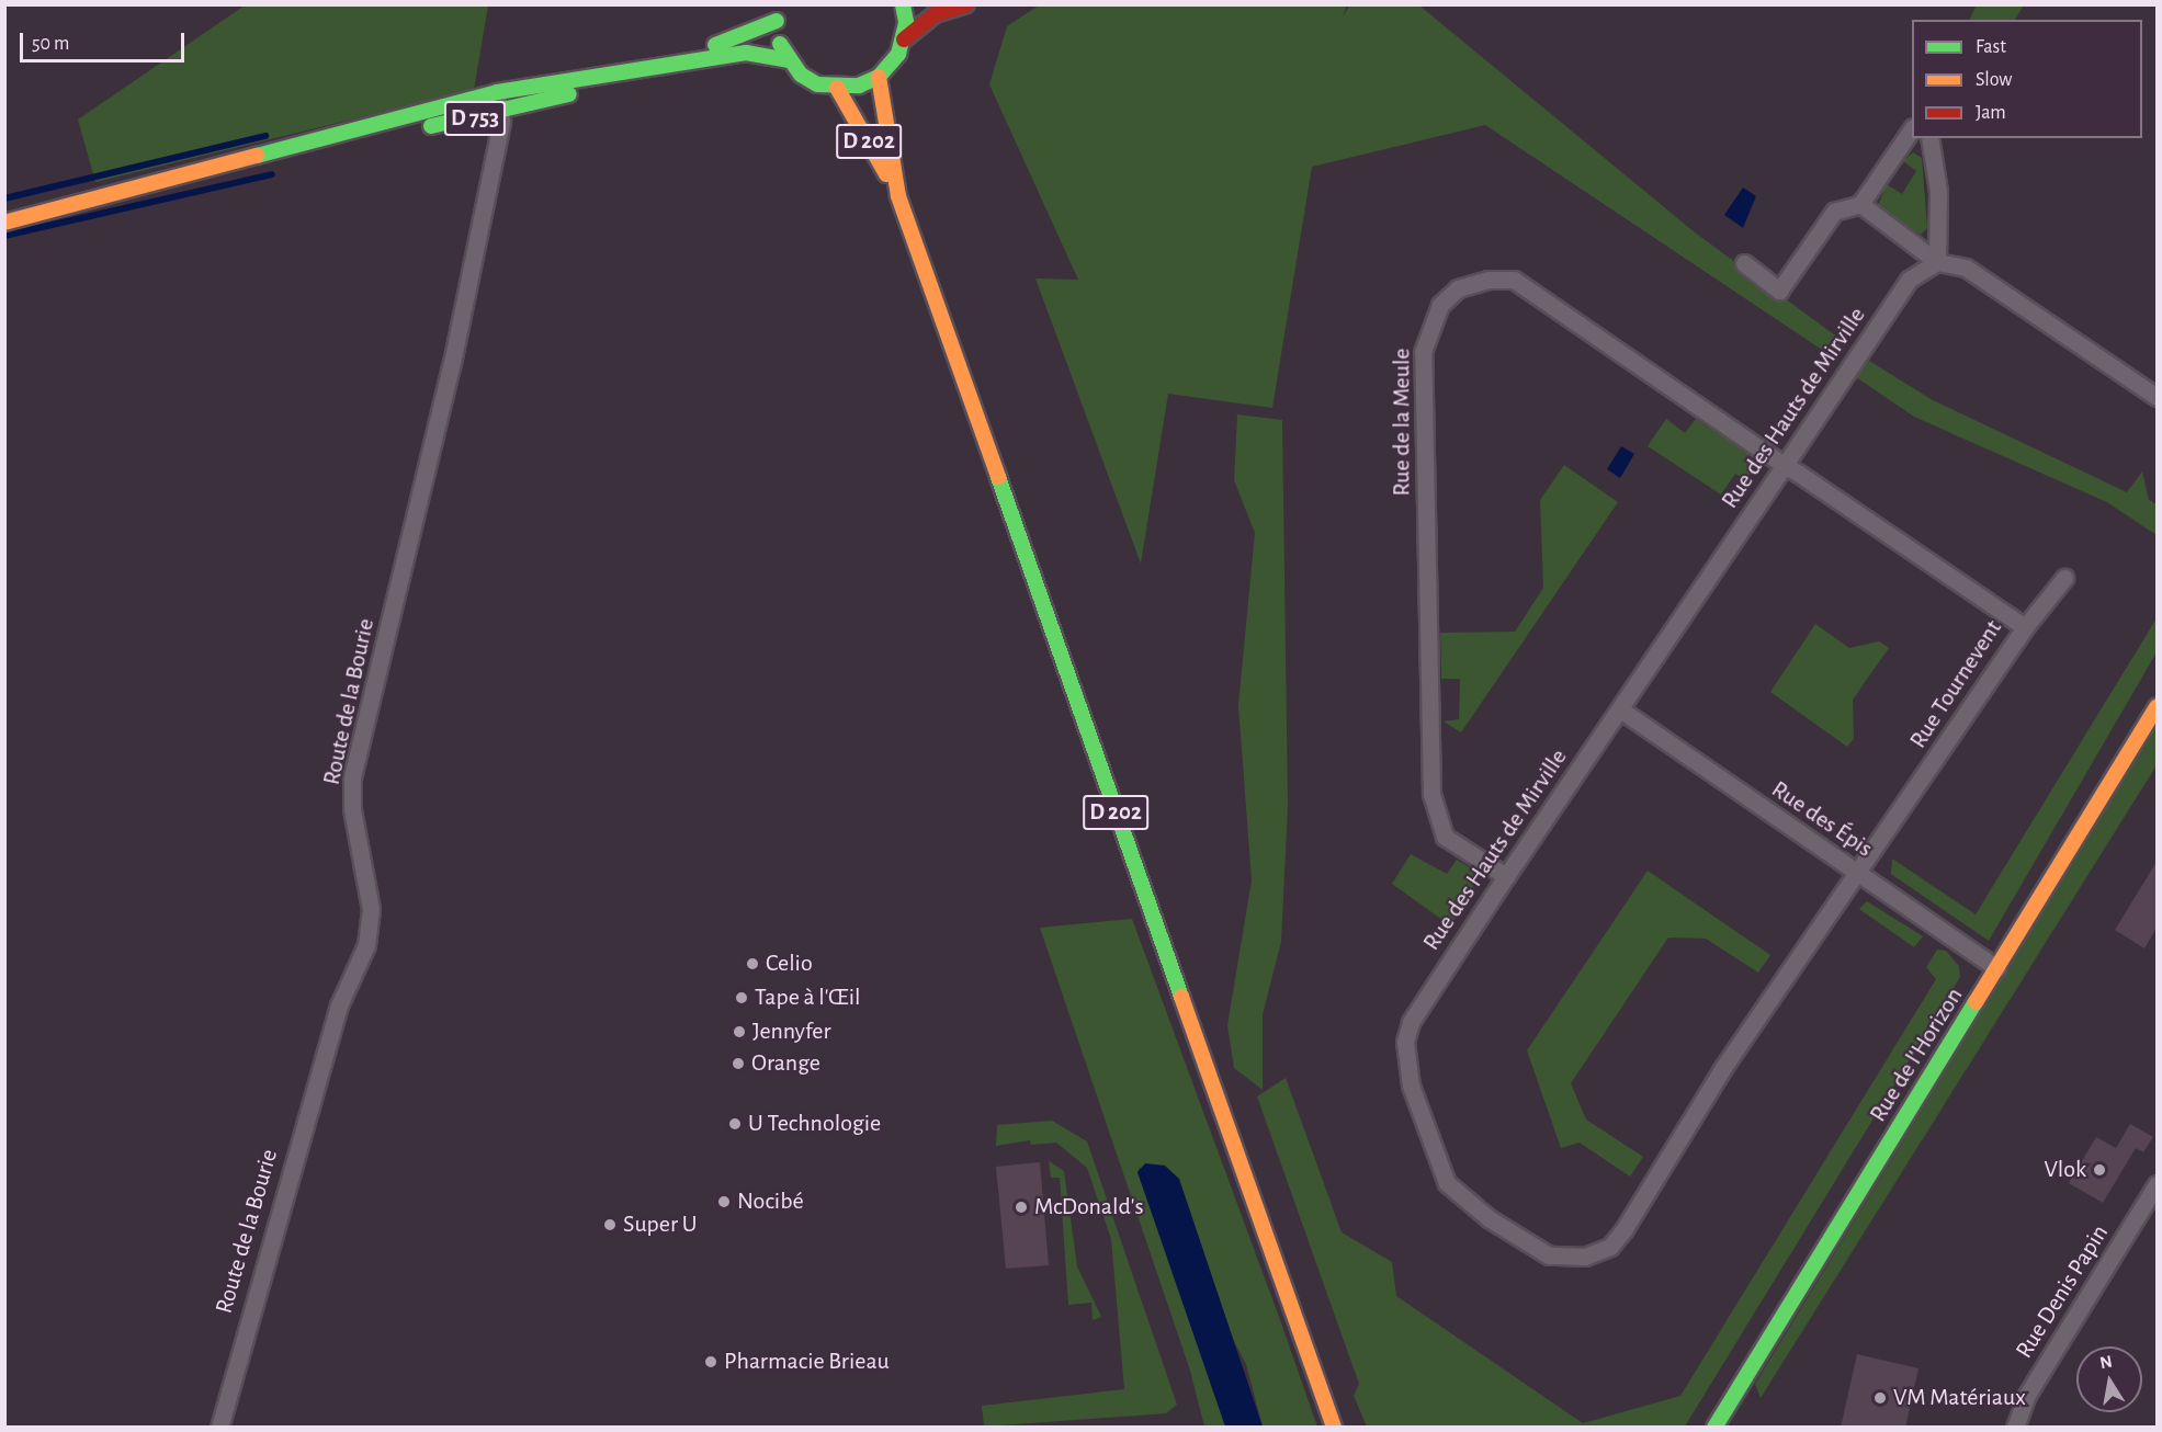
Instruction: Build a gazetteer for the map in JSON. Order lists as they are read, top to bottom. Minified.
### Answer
{"streets":{"main road":["D 753","D 202","Rue de l'Horizon"],"street":["Rue des Hauts de Mirville","Rue de la Meule","Rue Tournevent","Route de la Bourie","Rue des Épis","Rue Denis Papin"]},"crossings":[["D 753","Route de la Bourie"],["Rue des Hauts de Mirville","Rue de la Meule"],["Rue des Hauts de Mirville","Rue Tournevent"],["Rue des Hauts de Mirville","Rue des Épis"],["Rue de la Meule","Rue Tournevent"],["Rue Tournevent","Rue des Épis"],["Rue des Épis","Rue de l'Horizon"]],"places":["Celio","Tape à l'Œil","Jennyfer","Orange","U Technologie","Vlok","Nocibé","McDonald's","Super U","Pharmacie Brieau","VM Matériaux"],"legend":["Fast","Slow","Jam"],"scale_bar":"50 m","north":"top"}
